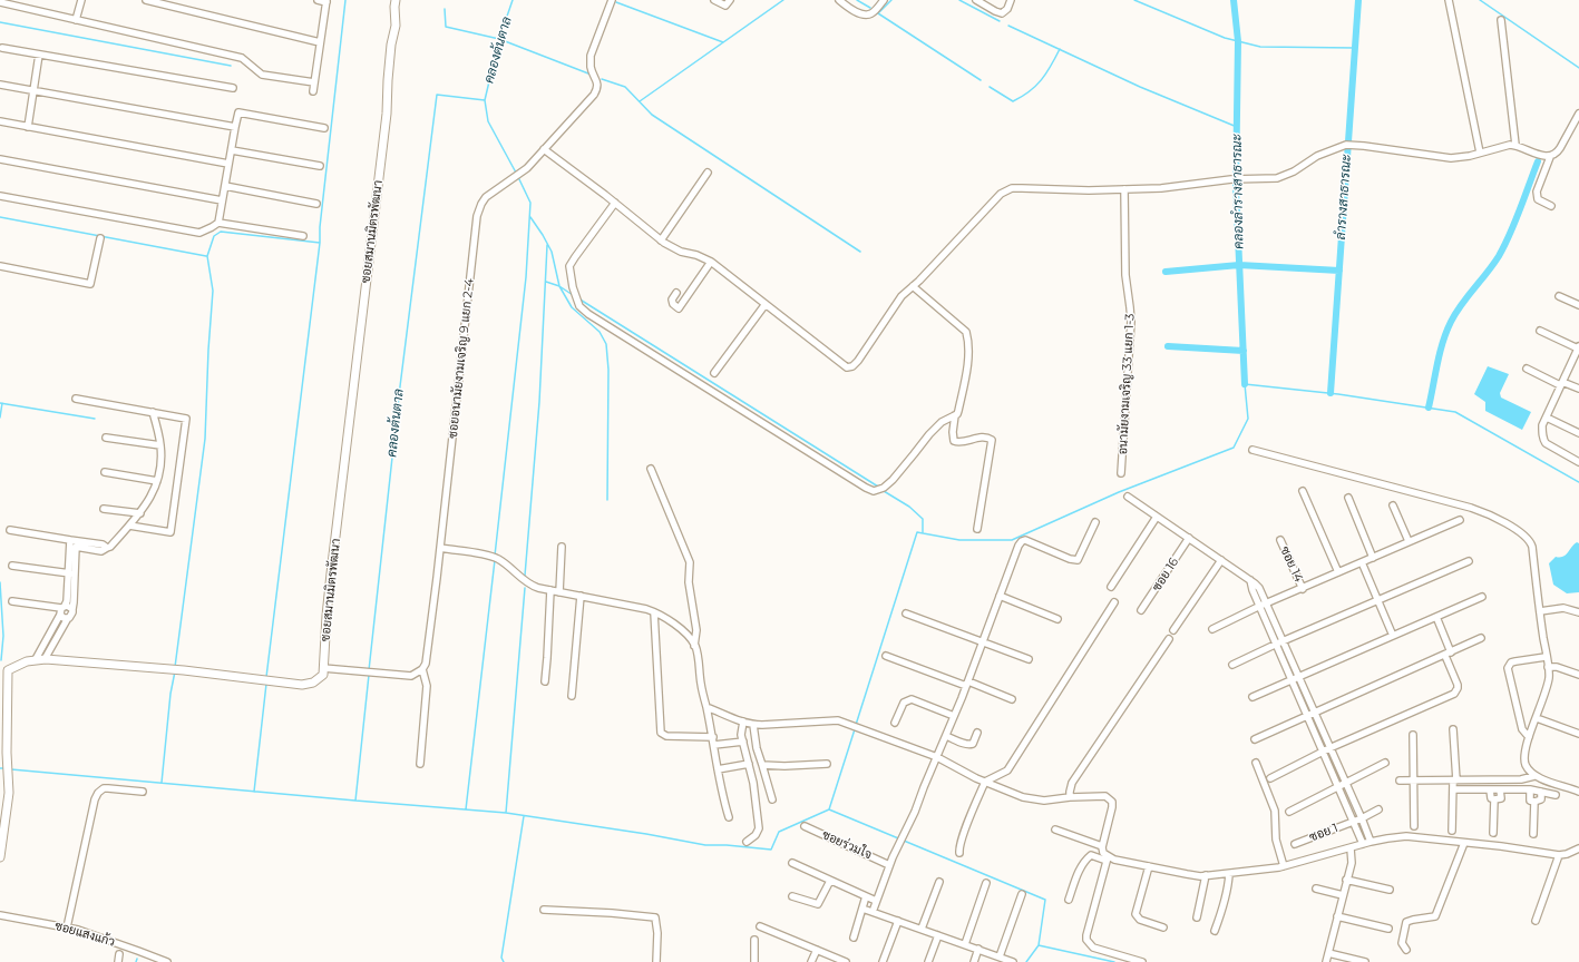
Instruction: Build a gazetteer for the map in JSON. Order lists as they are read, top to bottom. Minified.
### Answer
{"streets":{"street":["ซอยสมานมิตรพัฒนา","ซอยอนามัยงามเจริญ 9 แยก 2-4","อนามัยงามเจริญ 33 แยก 1-3","ซอย 14","ซอย 16","ซอย 1","ซอยร่วมใจ","ซอยแสงแก้ว"]},"water":["คลองต้นตาล","คลองลำรางสาธารณะ","ลำรางสาธารณะ"]}
